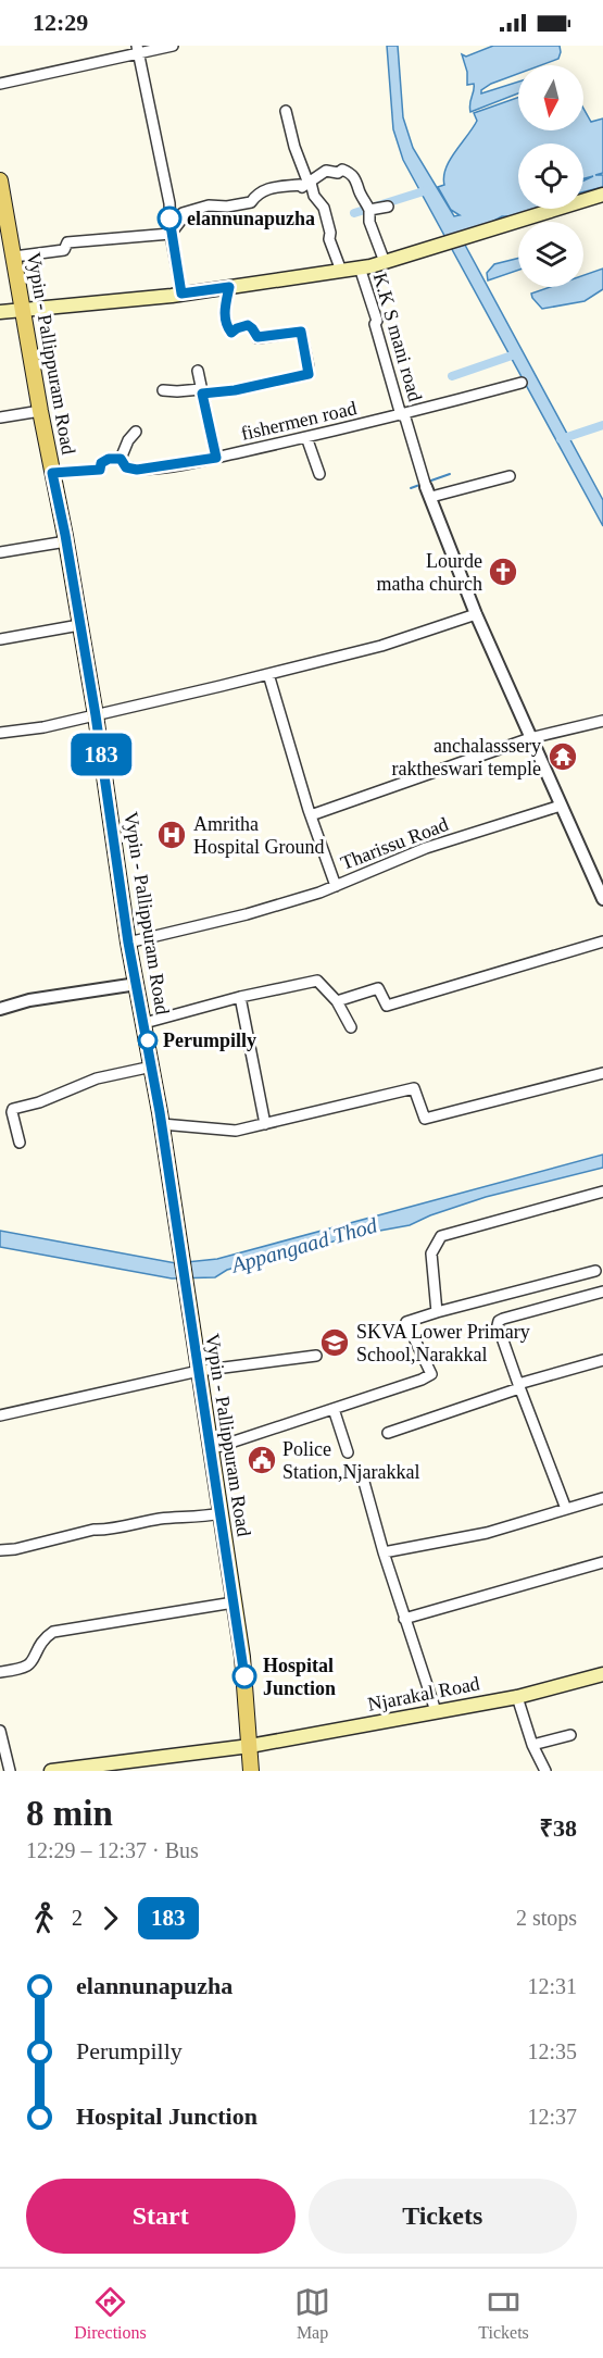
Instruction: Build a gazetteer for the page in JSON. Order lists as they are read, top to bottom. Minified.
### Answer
{"streets":{"main road":["Vypin - Pallippuram Road","Njarakal Road"],"street":["K.K S mani road","fishermen road","Tharissu Road"]},"crossings":[["K.K S mani road","fishermen road"],["Vypin - Pallippuram Road","Tharissu Road"],["Vypin - Pallippuram Road","Njarakal Road"]],"water":["Appangaad Thod"],"places":{"other":["elannunapuzha","Perumpilly","Hospital Junction"],"church":["Lourde matha church"],"temple":["anchalasssery raktheswari temple"],"hospital":["Amritha Hospital Ground"],"school or university":["SKVA Lower Primary School,Narakkal"],"public building":["Police Station,Njarakkal"]},"lines":["bus line 183"],"north":"bottom","page":{"status":"12:29","on_map":"183","heading":["8 min","12:29 – 12:37 · Bus","₹38"],"legs":["2","183","2 stops"],"list":[{"name":"elannunapuzha","value":"12:31"},{"name":"Perumpilly","value":"12:35"},{"name":"Hospital Junction","value":"12:37"}],"buttons":["Start","Tickets"],"tabs":["Directions","Map","Tickets"]}}
